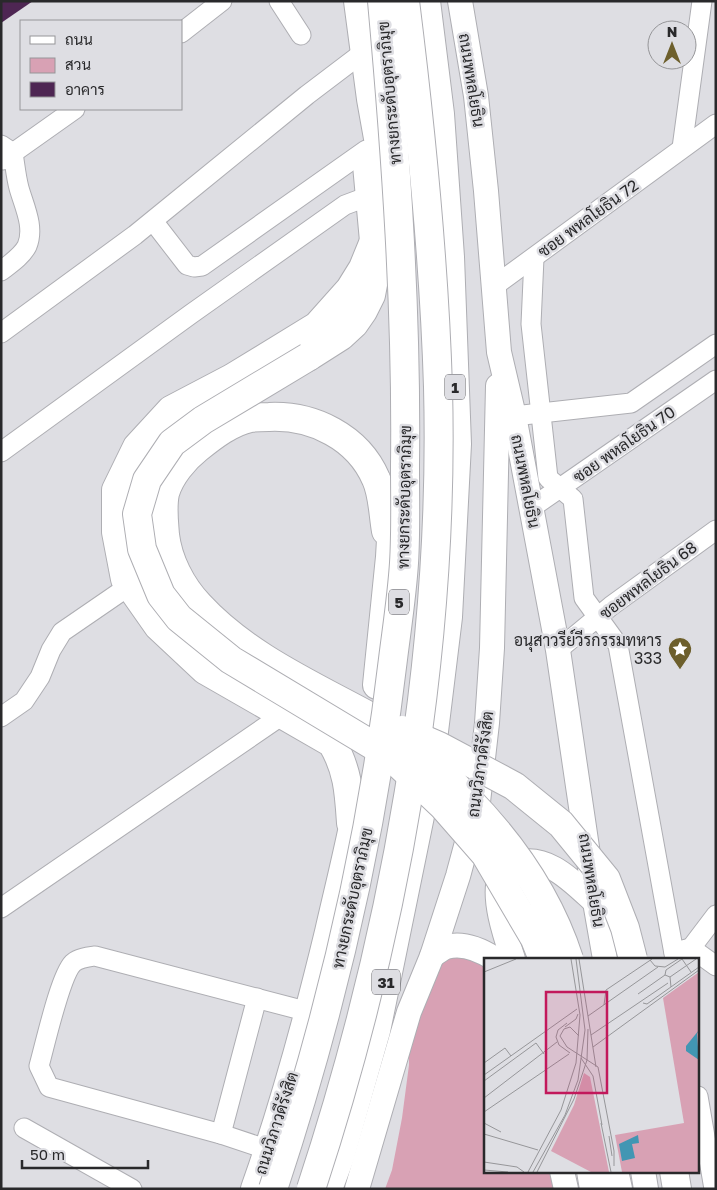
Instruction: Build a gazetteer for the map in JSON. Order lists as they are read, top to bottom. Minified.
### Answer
{"streets":{"highway":["ทางยกระดับอุตราภิมุข","1","5","ถนนวิภาวดีรังสิต","31"],"main road":["ถนนพหลโยธิน"],"street":["ซอย พหลโยธิน 72","ซอย พหลโยธิน 70","ซอยพหลโยธิน 68"]},"crossings":[["ถนนพหลโยธิน","ซอย พหลโยธิน 72"],["ถนนพหลโยธิน","ซอย พหลโยธิน 70"],["ถนนพหลโยธิน","ซอยพหลโยธิน 68"],["ถนนพหลโยธิน","ถนนวิภาวดีรังสิต"],["1","31"]],"places":{"place":["อนุสาวรีย์วีรกรรมทหาร 333"]},"legend":["ถนน","สวน","อาคาร"],"scale_bar":"50 m","north":"top"}
